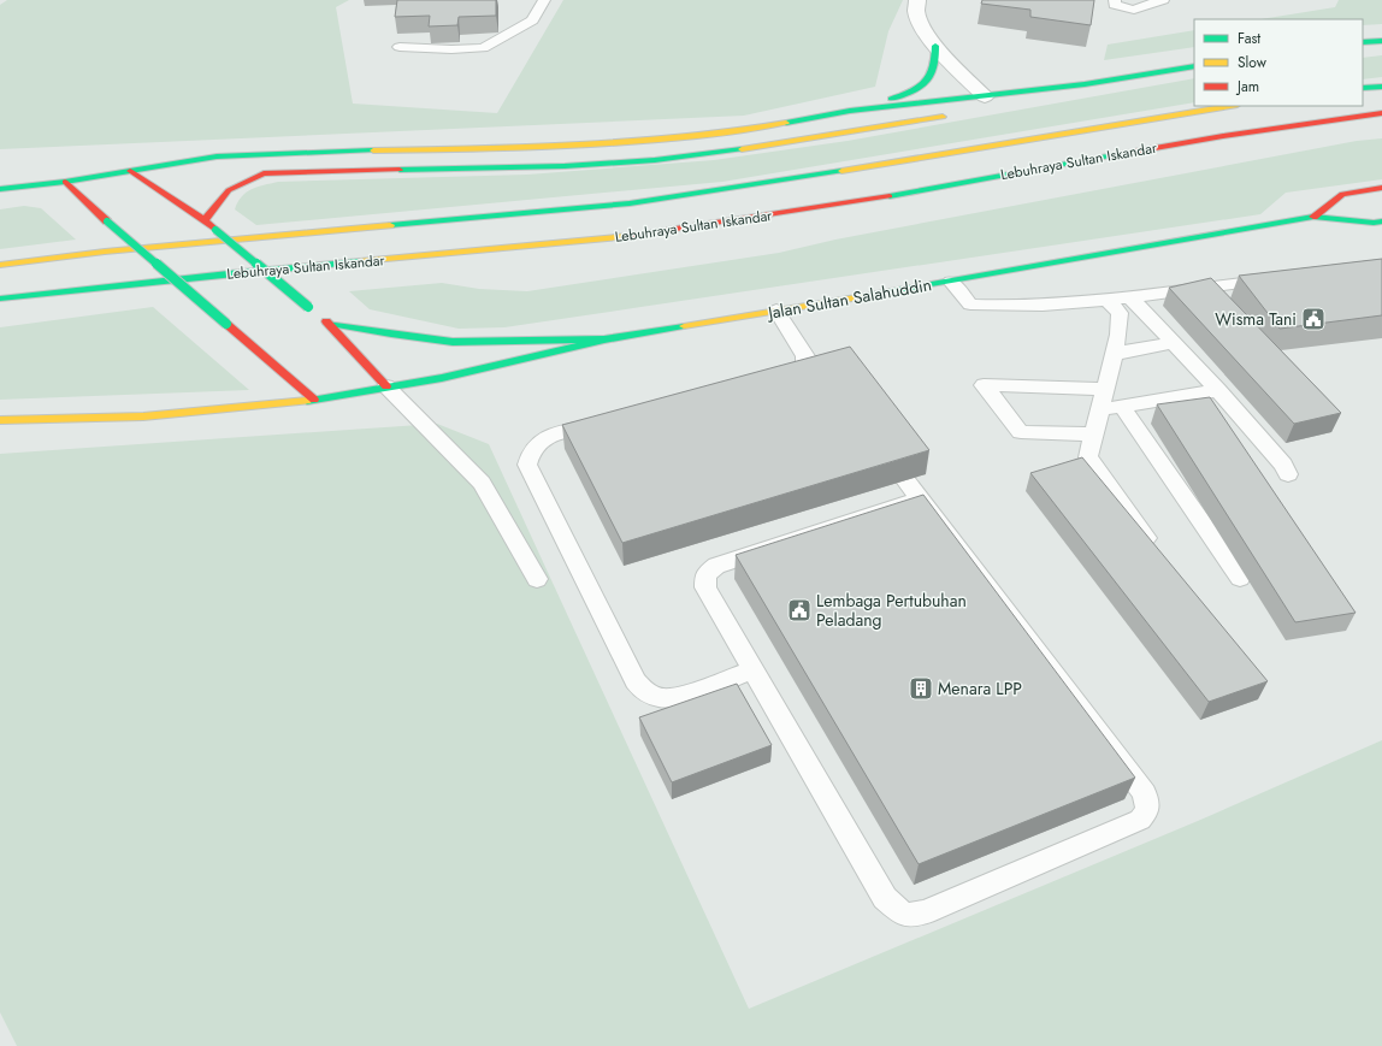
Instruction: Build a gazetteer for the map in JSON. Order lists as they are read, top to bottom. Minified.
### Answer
{"streets":{"main road":["Lebuhraya Sultan Iskandar","Jalan Sultan Salahuddin"]},"places":{"public building":["Wisma Tani","Lembaga Pertubuhan Peladang"],"building":["Menara LPP"]},"legend":["Fast","Slow","Jam"]}
